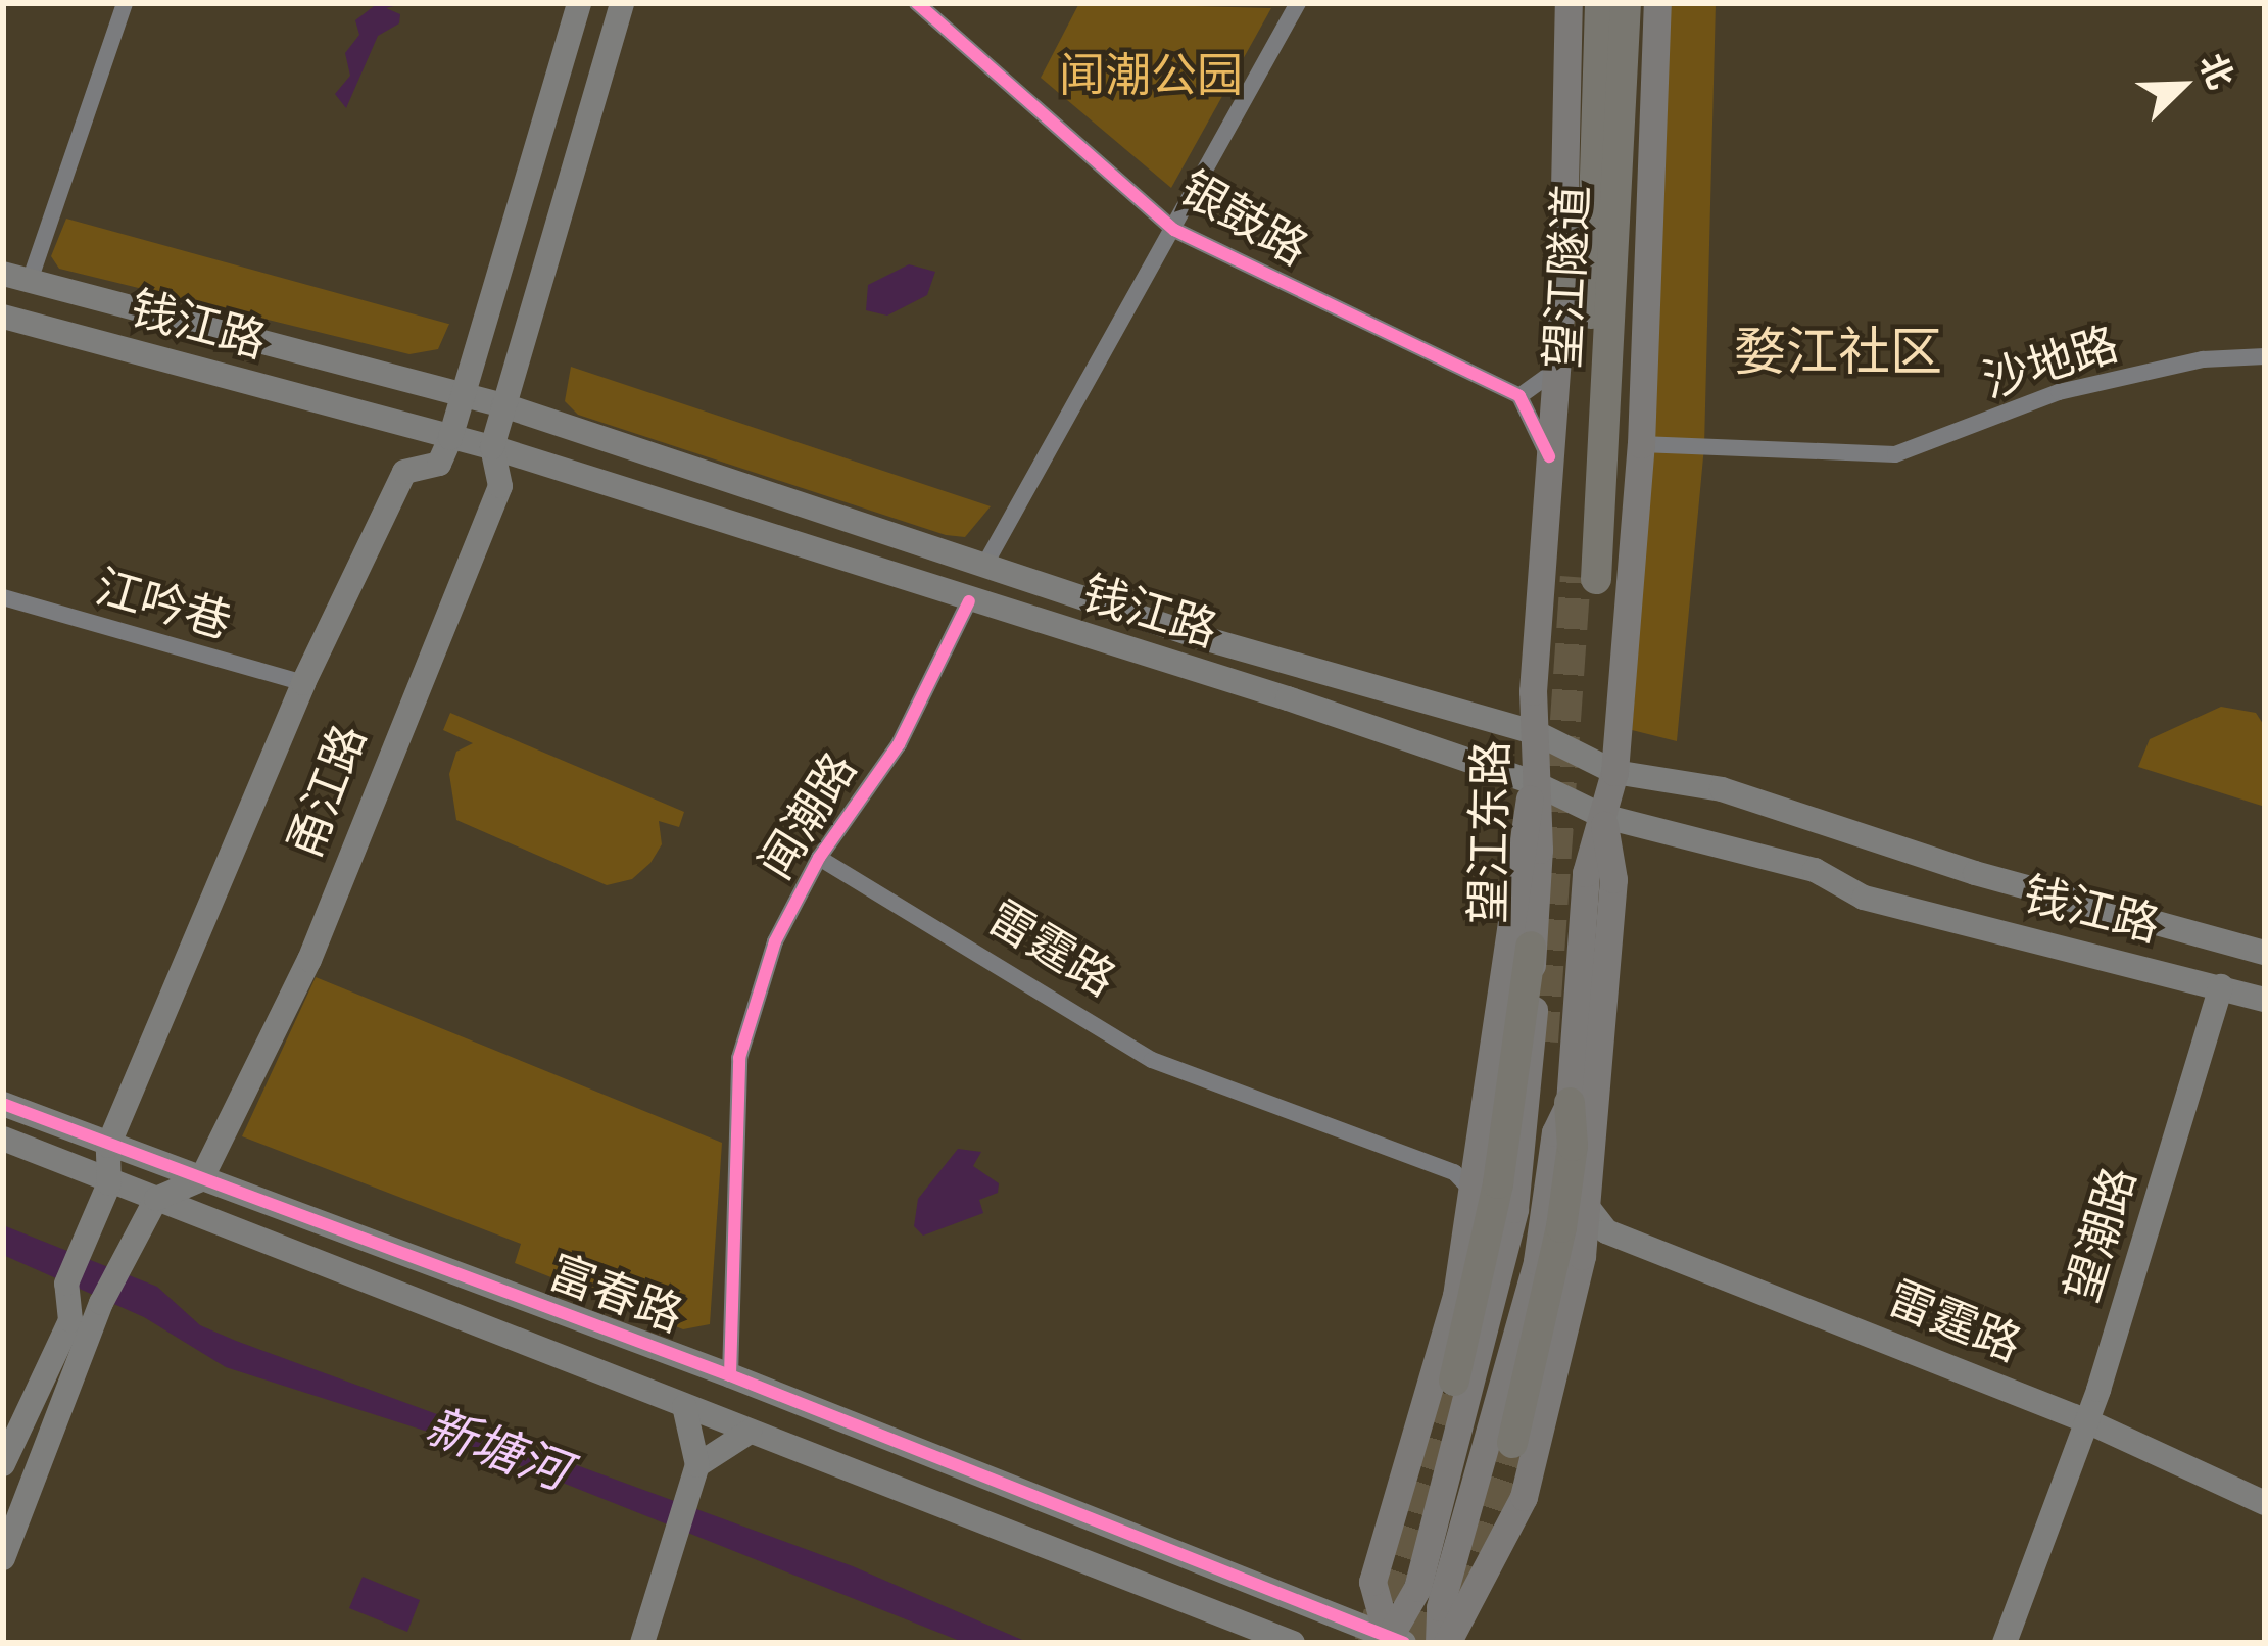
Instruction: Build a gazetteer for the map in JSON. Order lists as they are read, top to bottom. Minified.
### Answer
{"streets":{"highway":["望江隧道"],"main road":["钱江路","甬江路","望江东路","雷霆路","望潮路","富春路"],"street":["银鼓路","沙地路","江吟巷","闻潮路"]},"crossings":[["钱江路","甬江路"],["钱江路","闻潮路"],["钱江路","望江东路"],["钱江路","望潮路"],["沙地路","望江东路"],["江吟巷","甬江路"],["甬江路","富春路"],["闻潮路","雷霆路"],["闻潮路","富春路"],["望江东路","富春路"],["雷霆路","望潮路"]],"districts":["婺江社区"],"water":["新塘河"],"parks":["闻潮公园"],"north":"top right"}
